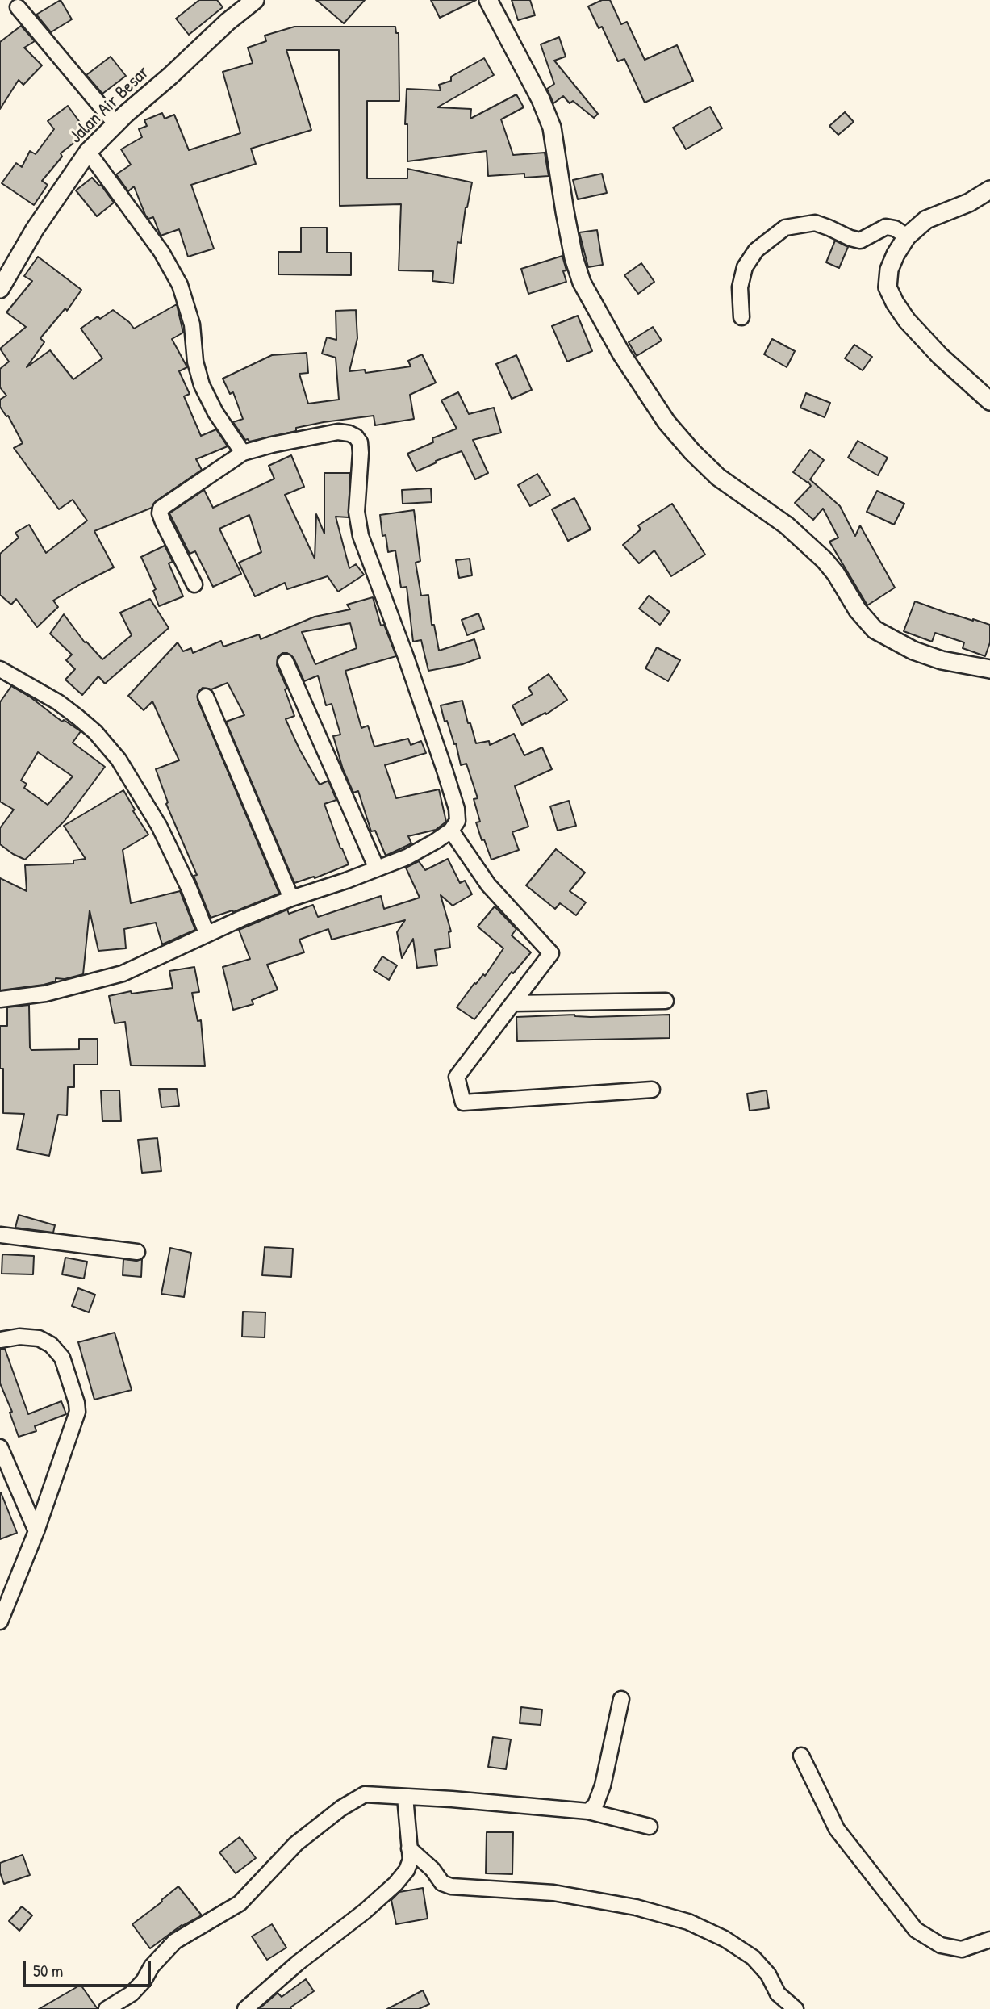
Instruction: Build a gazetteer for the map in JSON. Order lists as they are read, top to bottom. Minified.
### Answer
{"streets":{"street":["Jalan Air Besar"]},"scale_bar":"50 m"}
